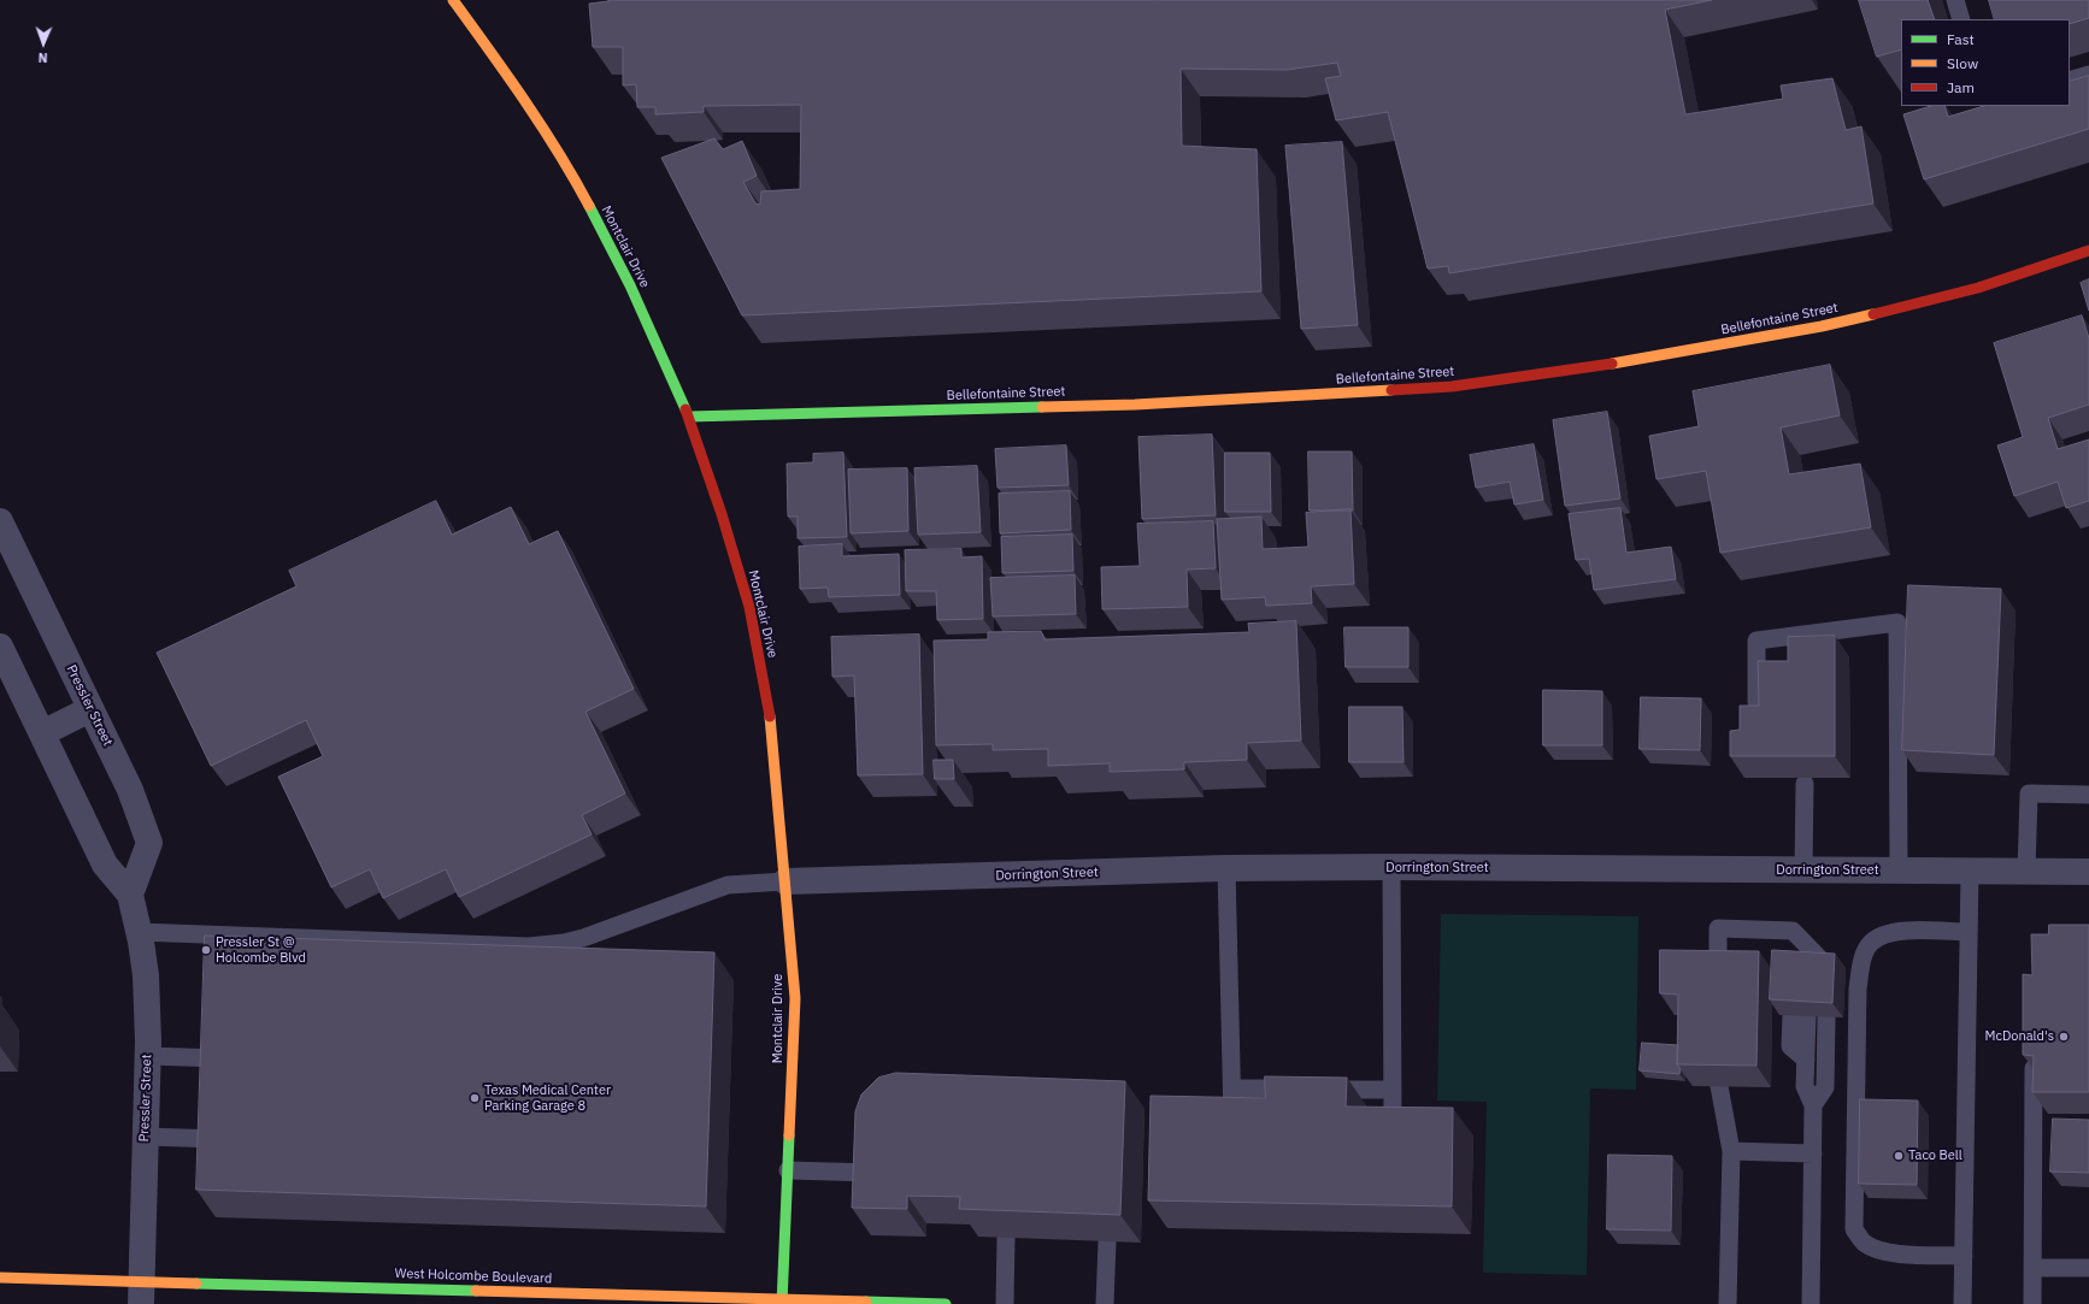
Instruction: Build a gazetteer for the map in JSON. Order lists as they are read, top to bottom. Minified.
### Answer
{"streets":{"street":["Montclair Drive","Bellefontaine Street","Pressler Street","Dorrington Street","West Holcombe Boulevard"]},"crossings":[["Montclair Drive","Bellefontaine Street"],["Montclair Drive","Dorrington Street"],["Montclair Drive","West Holcombe Boulevard"],["Pressler Street","West Holcombe Boulevard"]],"places":["Pressler St @ Holcombe Blvd","McDonald's","Texas Medical Center Parking Garage 8","Taco Bell"],"legend":["Fast","Slow","Jam"],"north":"bottom"}
